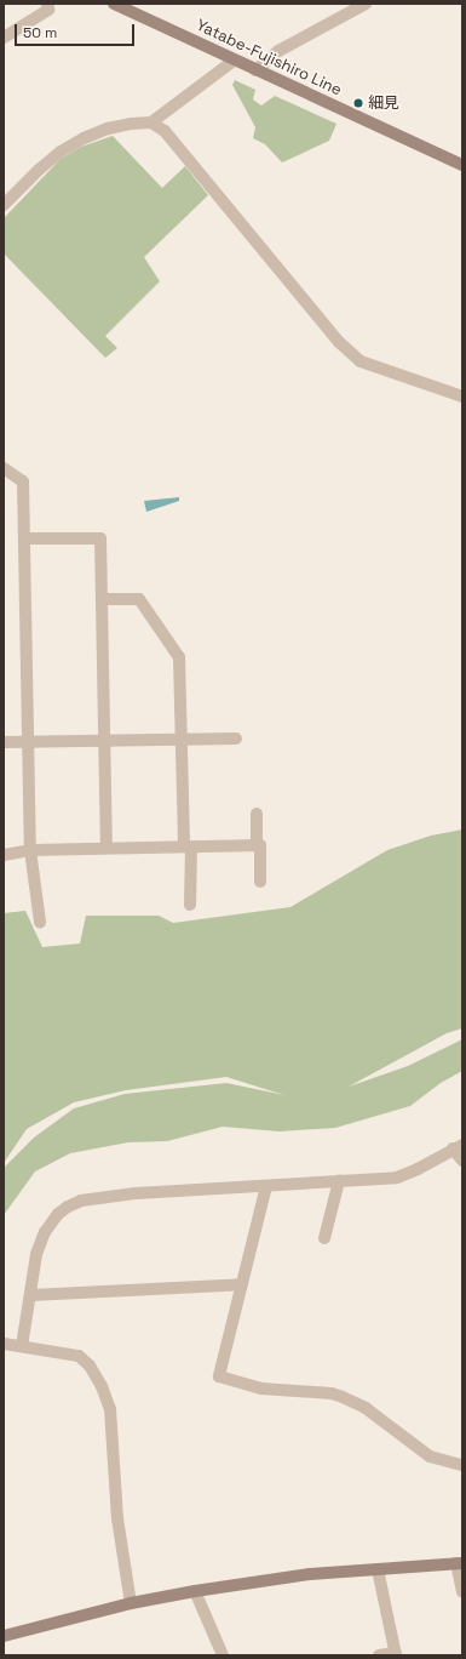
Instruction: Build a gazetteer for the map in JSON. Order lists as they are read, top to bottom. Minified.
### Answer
{"streets":{"street":["Yatabe-Fujishiro Line"]},"places":["細見"],"scale_bar":"50 m"}
